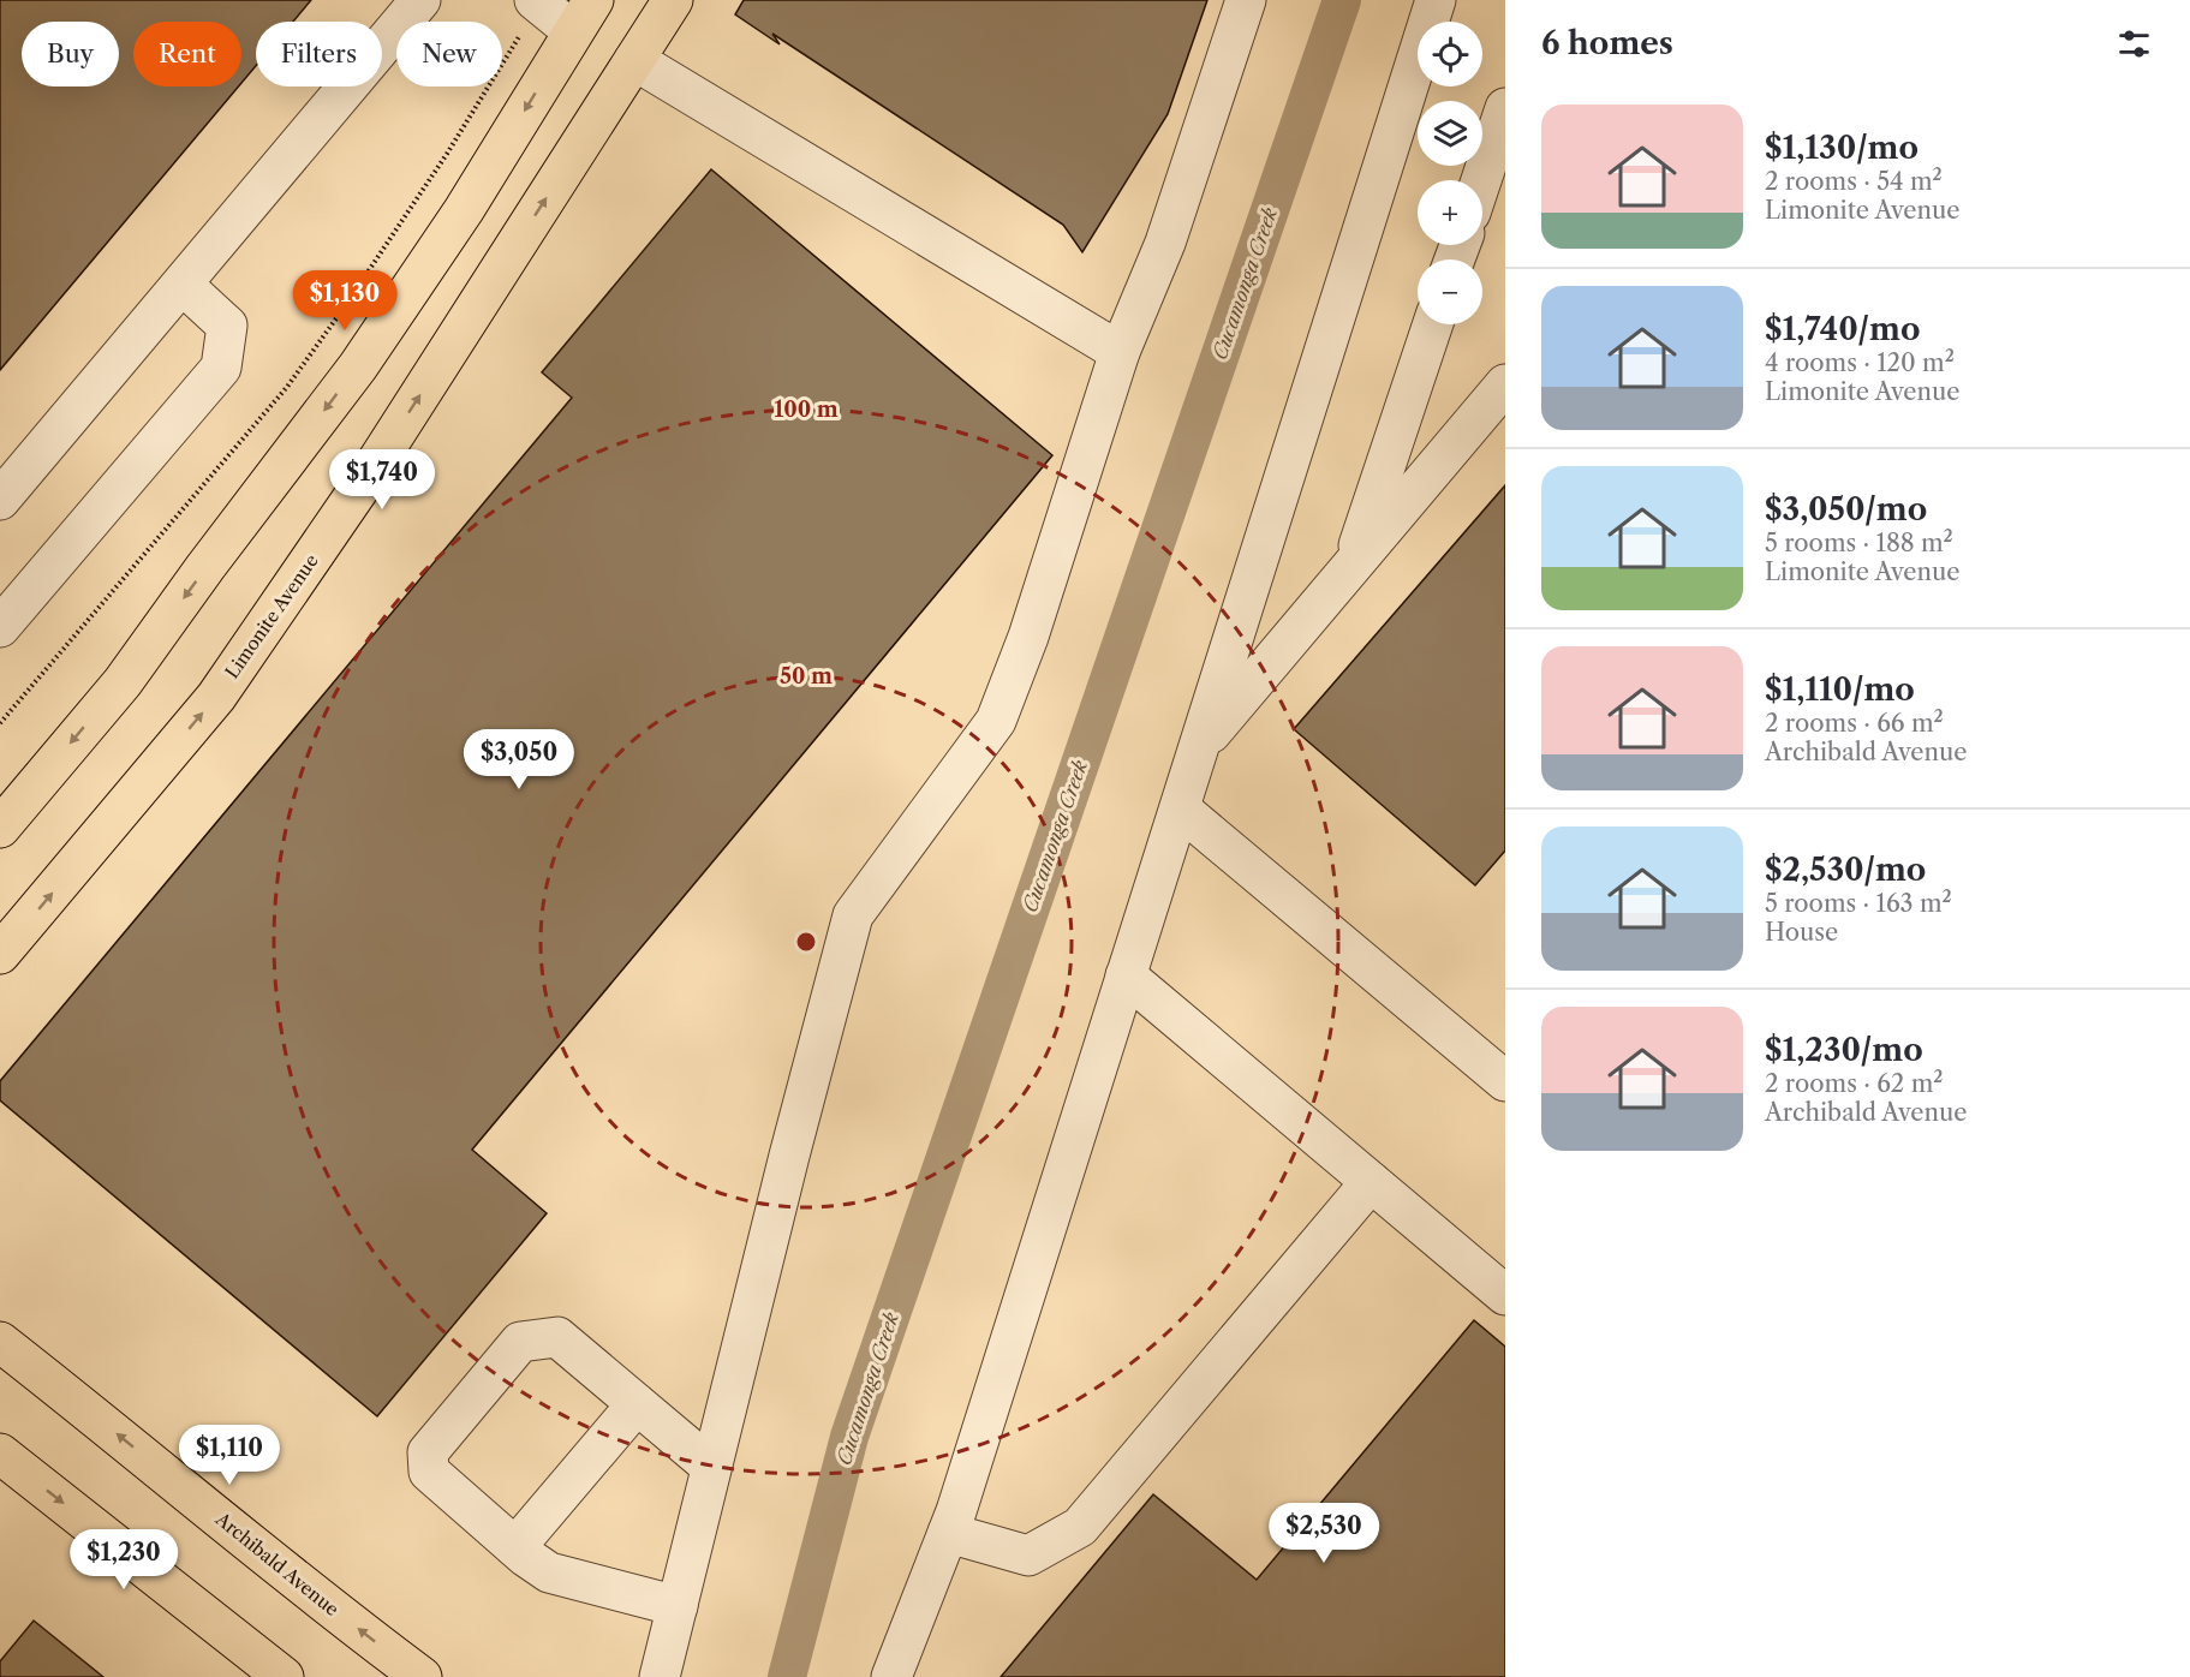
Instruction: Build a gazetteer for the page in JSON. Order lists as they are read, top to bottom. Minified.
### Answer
{"streets":{"main road":["Limonite Avenue","Archibald Avenue"]},"water":["Cucamonga Creek"],"page":{"heading":"6 homes","map_buttons":["+","−"],"chip":["Buy","Rent","Filters","New"],"list":[{"name":"$1,130/mo","note":"2 rooms · 54 m² · Limonite Avenue"},{"name":"$1,740/mo","note":"4 rooms · 120 m² · Limonite Avenue"},{"name":"$3,050/mo","note":"5 rooms · 188 m² · Limonite Avenue"},{"name":"$1,110/mo","note":"2 rooms · 66 m² · Archibald Avenue"},{"name":"$2,530/mo","note":"5 rooms · 163 m² · House"},{"name":"$1,230/mo","note":"2 rooms · 62 m² · Archibald Avenue"}],"price":["$1,130","$1,740","$3,050","$1,110","$2,530","$1,230"]},"rings":["100 m","50 m"]}
